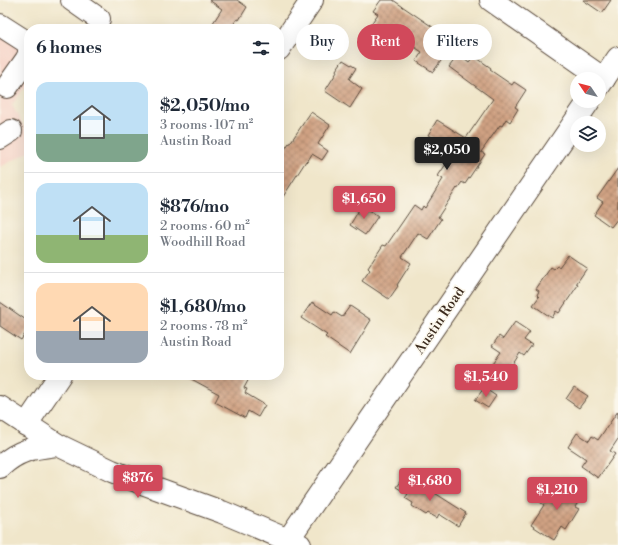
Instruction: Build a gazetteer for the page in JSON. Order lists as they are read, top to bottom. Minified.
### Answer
{"streets":{"street":["Austin Road"]},"north":"top left","page":{"chip":["Buy","Rent","Filters"],"heading":"6 homes","list":[{"name":"$2,050/mo","note":"3 rooms · 107 m² · Austin Road"},{"name":"$876/mo","note":"2 rooms · 60 m² · Woodhill Road"},{"name":"$1,680/mo","note":"2 rooms · 78 m² · Austin Road"}],"price":["$2,050","$1,650","$1,540","$876","$1,680","$1,210"]}}
